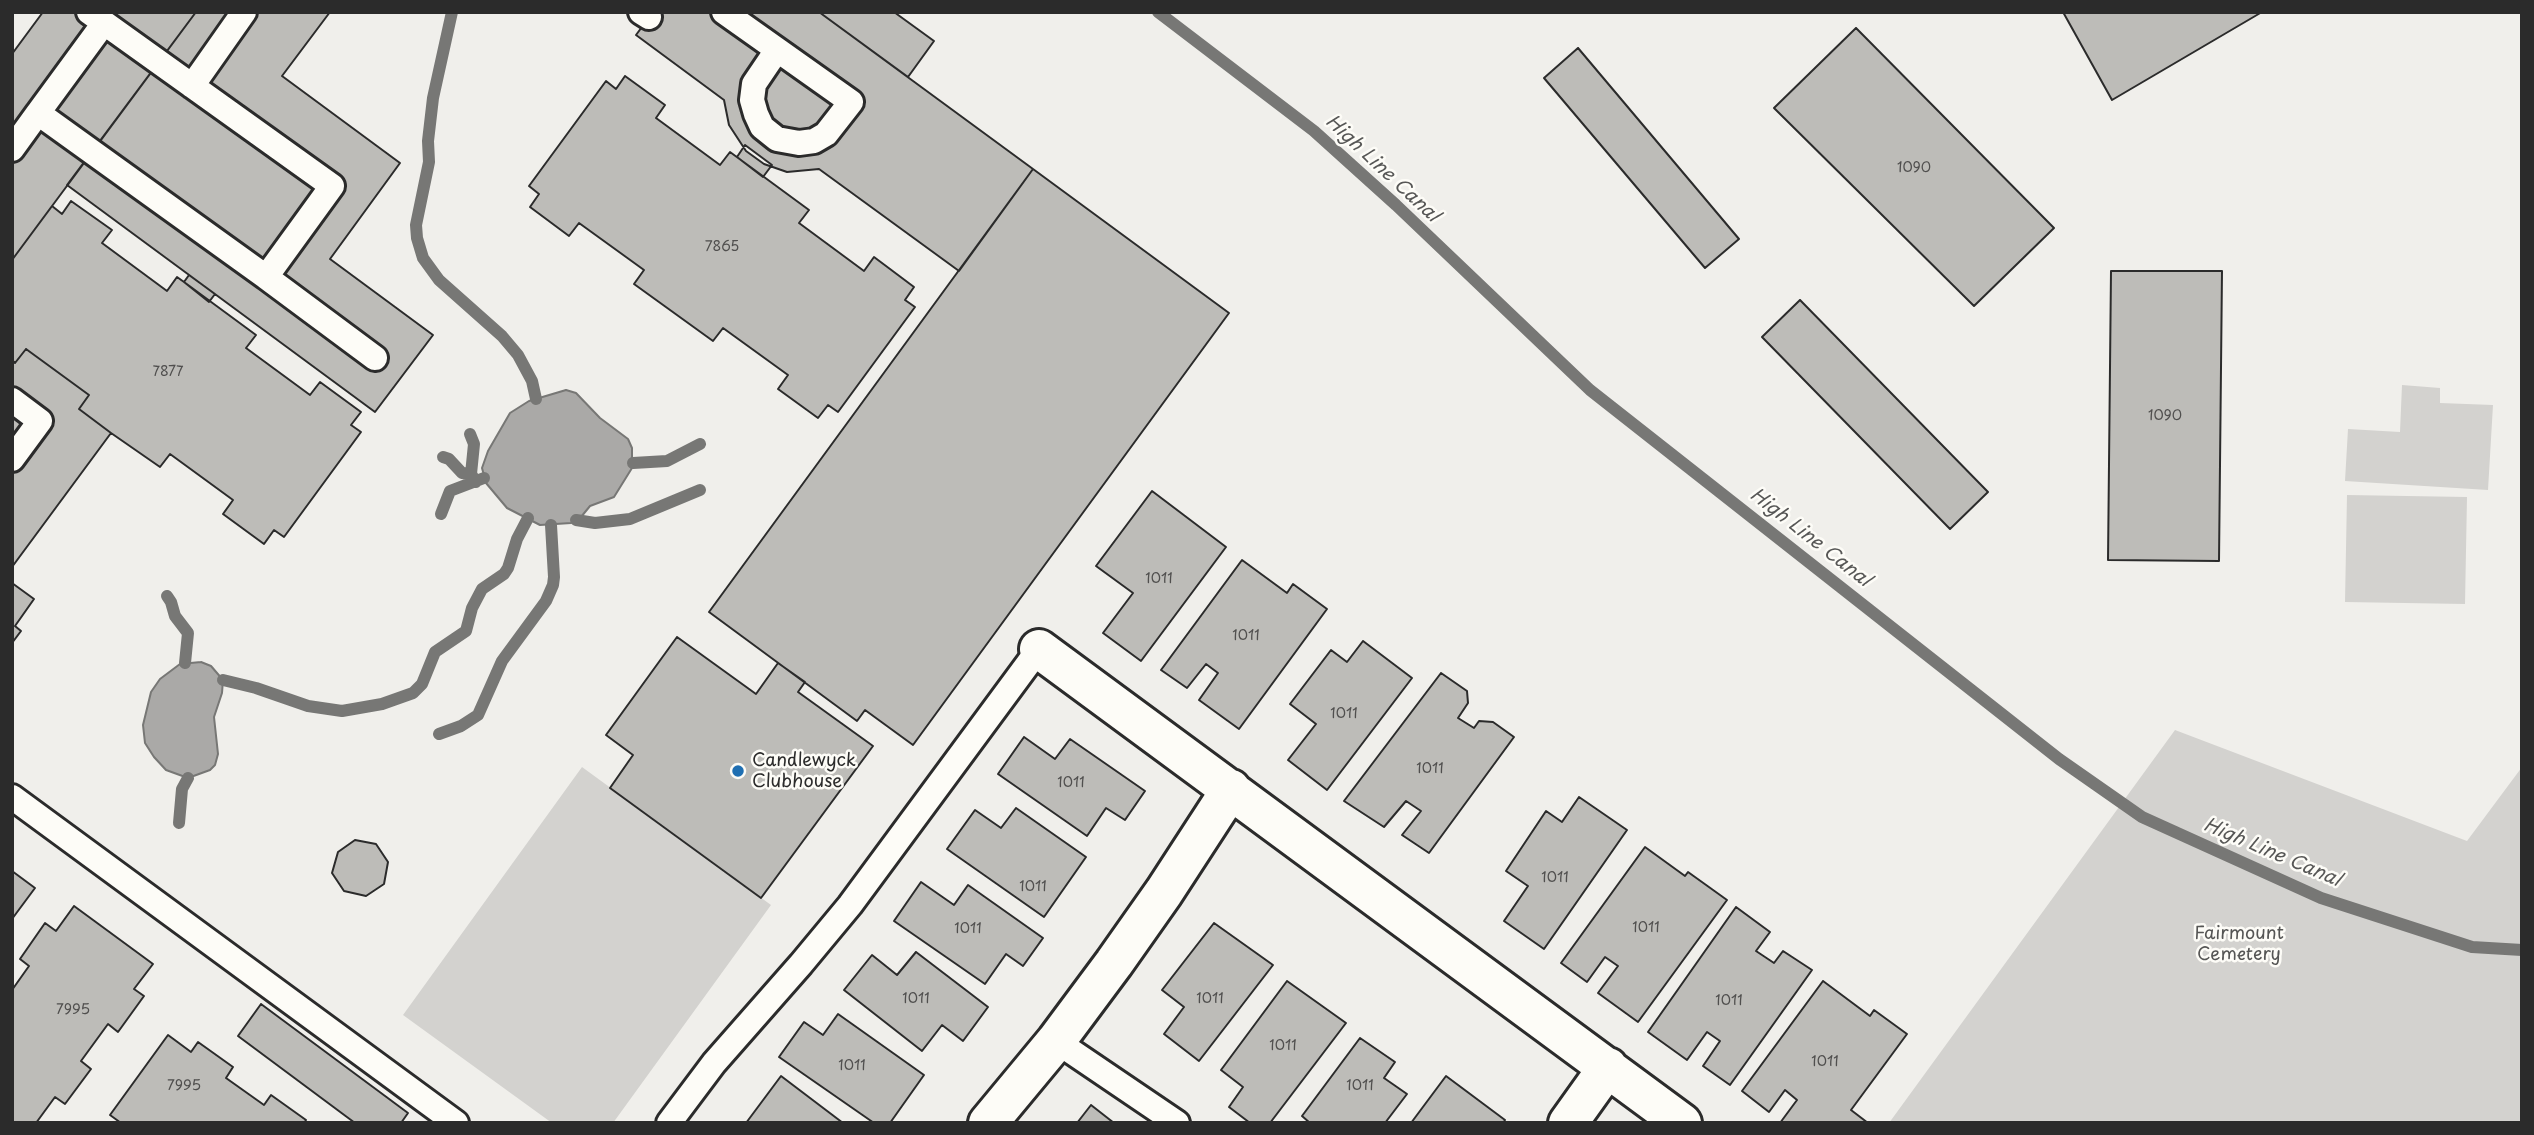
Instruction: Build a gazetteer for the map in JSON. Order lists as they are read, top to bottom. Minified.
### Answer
{"water":["High Line Canal"],"parks":["Fairmount Cemetery"],"places":["Candlewyck Clubhouse"],"house_numbers":["1090","7865","7877","1090","1011","1011","1011","1011","1011","1011","1011","1011","1011","1011","1011","1011","7995","1011","1011","1011","7995","1011"]}
